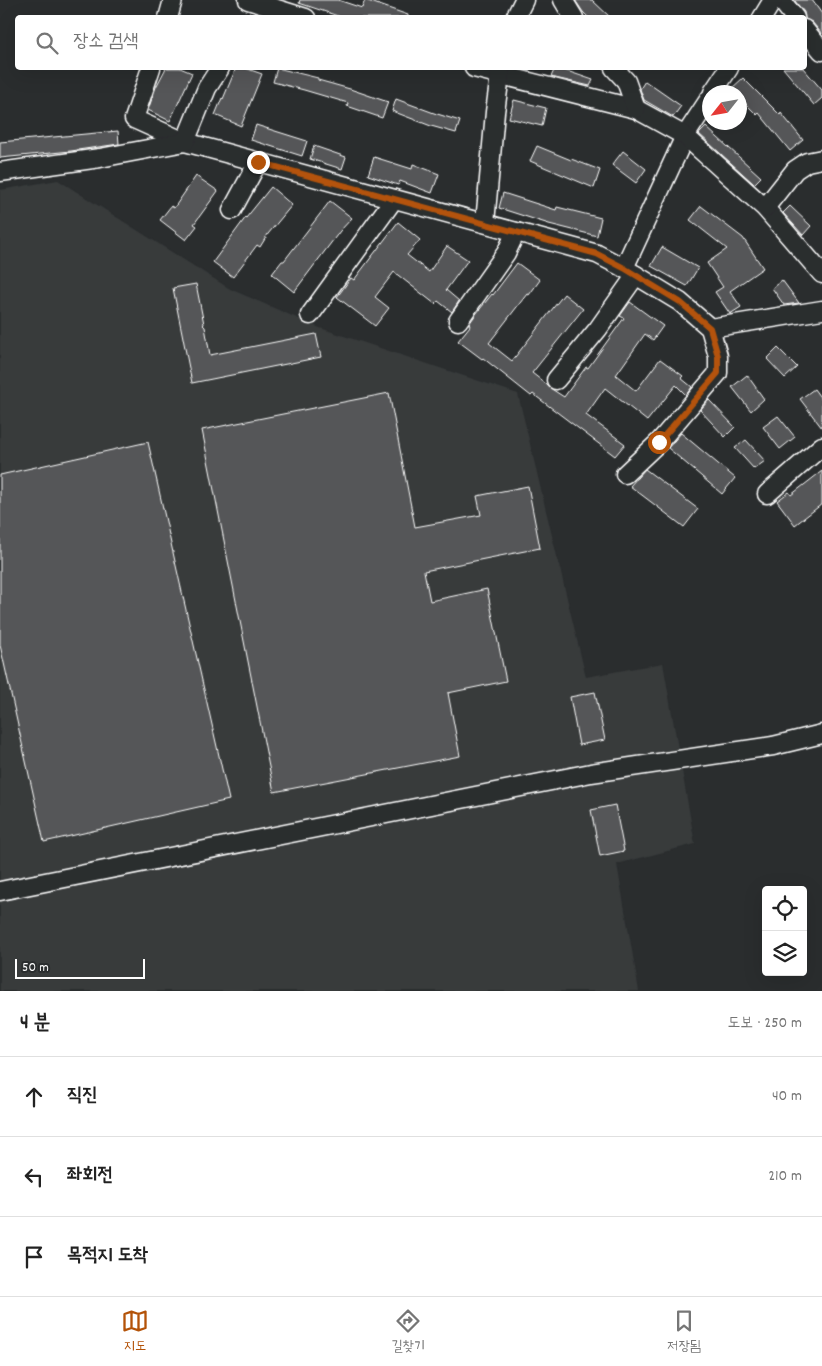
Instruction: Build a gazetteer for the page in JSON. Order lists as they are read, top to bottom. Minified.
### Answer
{"scale_bar":"50 m","north":"bottom left","page":{"search":"장소 검색","scale":"50 m","heading":["4 분","도보 · 250 m"],"list":[["직진","40 m"],["좌회전","210 m"],"목적지 도착"],"nav":["지도","길찾기","저장됨"]}}
